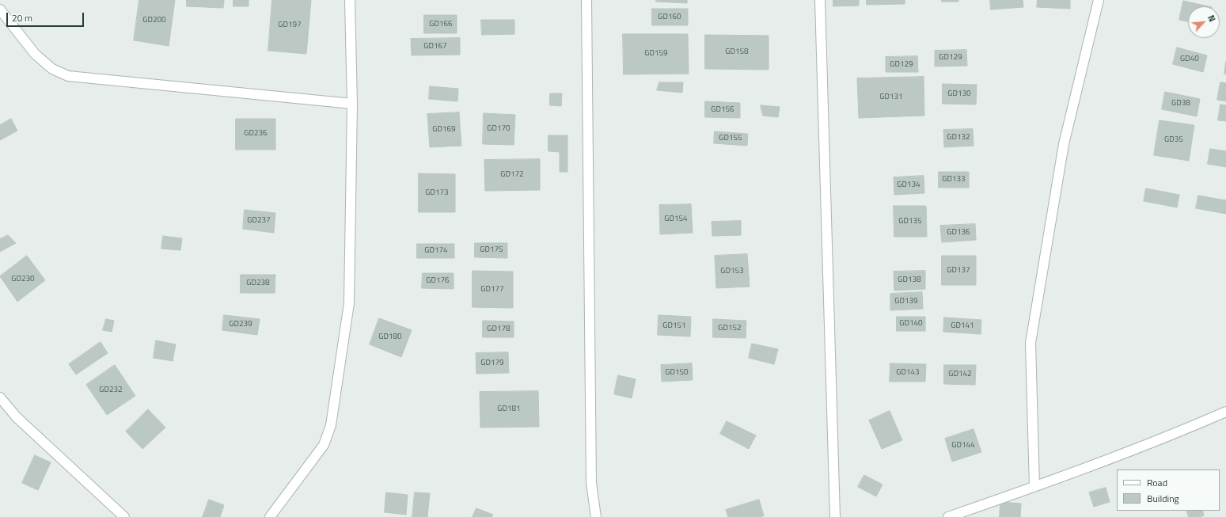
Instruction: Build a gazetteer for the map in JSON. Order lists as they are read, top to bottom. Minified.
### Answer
{"house_numbers":["GD160","GD200","GD166","GD197","GD167","GD158","GD159","GD129","GD40","GD129","GD130","GD131","GD38","GD156","GD170","GD169","GD236","GD132","GD155","GD35","GD172","GD133","GD134","GD173","GD154","GD237","GD135","GD136","GD175","GD174","GD137","GD153","GD230","GD138","GD176","GD238","GD177","GD139","GD140","GD239","GD151","GD141","GD152","GD178","GD180","GD179","GD150","GD143","GD142","GD232","GD181","GD144"],"legend":["Road","Building"],"scale_bar":"20 m","north":"top right"}
